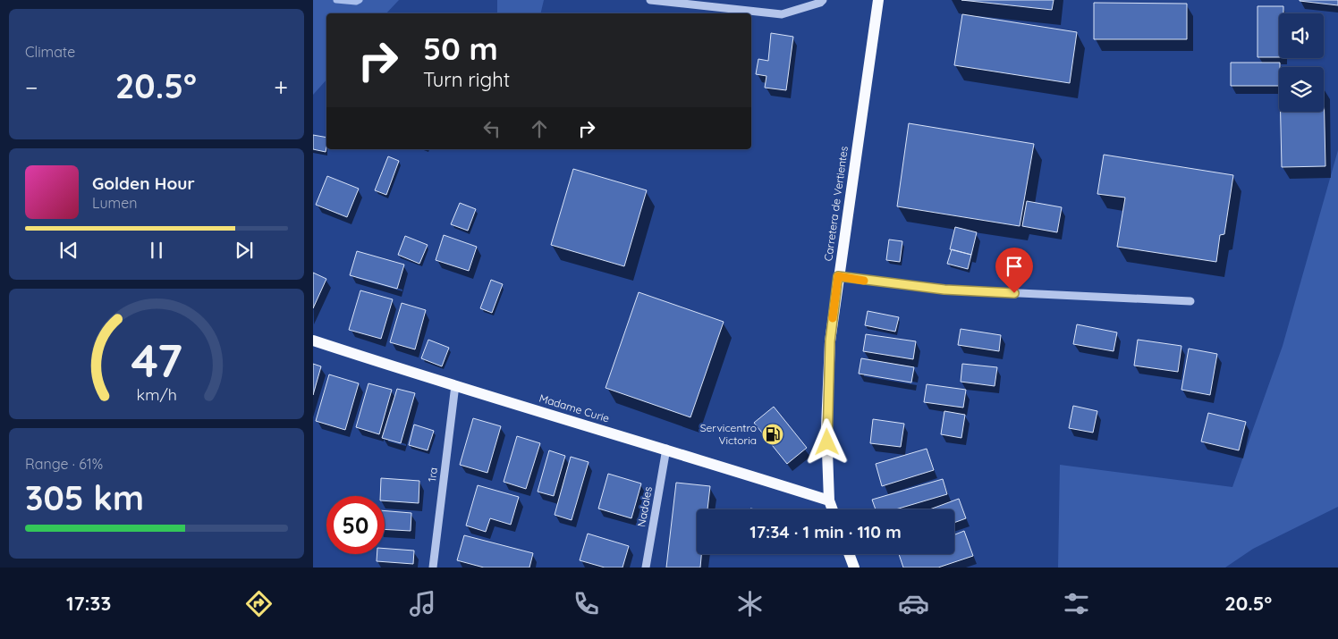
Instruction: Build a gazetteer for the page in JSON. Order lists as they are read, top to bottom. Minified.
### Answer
{"streets":{"main road":["Carretera de Vertientes","Madame Curie"],"street":["1ra","Nadales"]},"crossings":[["Carretera de Vertientes","Madame Curie"],["Madame Curie","1ra"],["Madame Curie","Nadales"]],"places":{"fuel station":["Servicentro Victoria"]},"page":{"tile":["Climate",["Range · 61%","305 km"]],"turn":["50 m","Turn right"],"heat":["−","20.5°","+"],"song":["Golden Hour","Lumen"],"limit":"50","trip":"17:34 · 1 min · 110 m","tabs":["17:33","20.5°"],"gauge":["47","km/h"]}}
